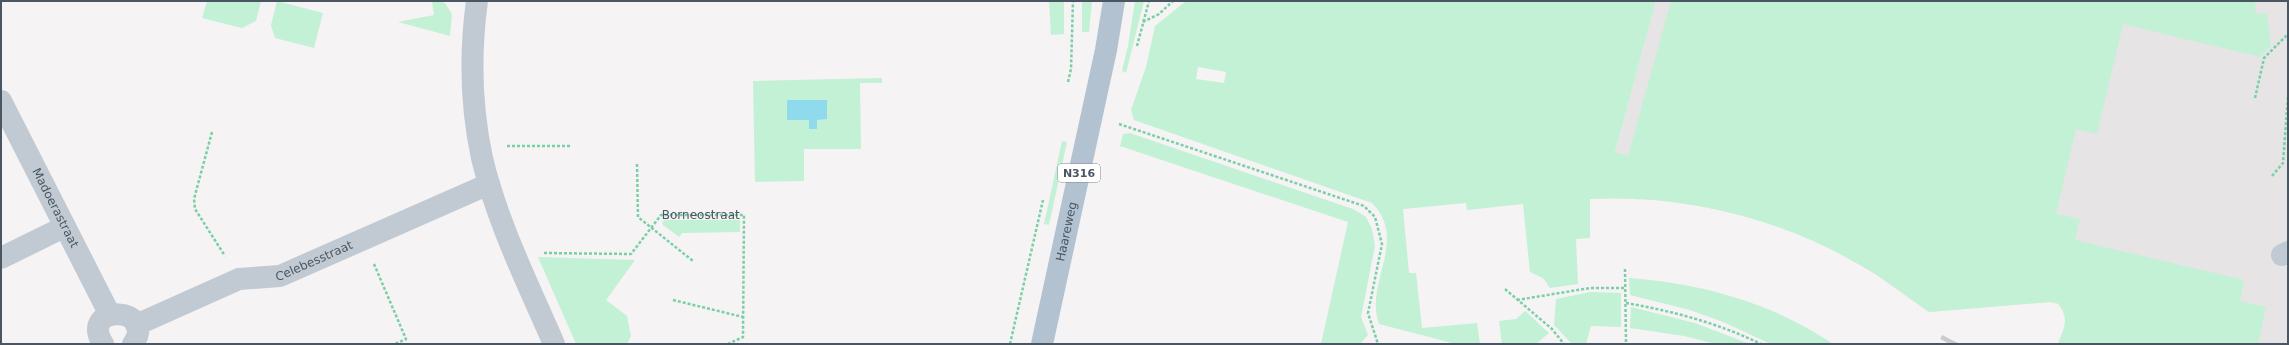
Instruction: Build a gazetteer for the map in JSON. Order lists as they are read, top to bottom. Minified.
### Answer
{"streets":{"main road":["N316","Haareweg"],"street":["Madoerastraat","Celebesstraat"],"path":["Borneostraat"]},"crossings":[["Madoerastraat","Celebesstraat"]]}
